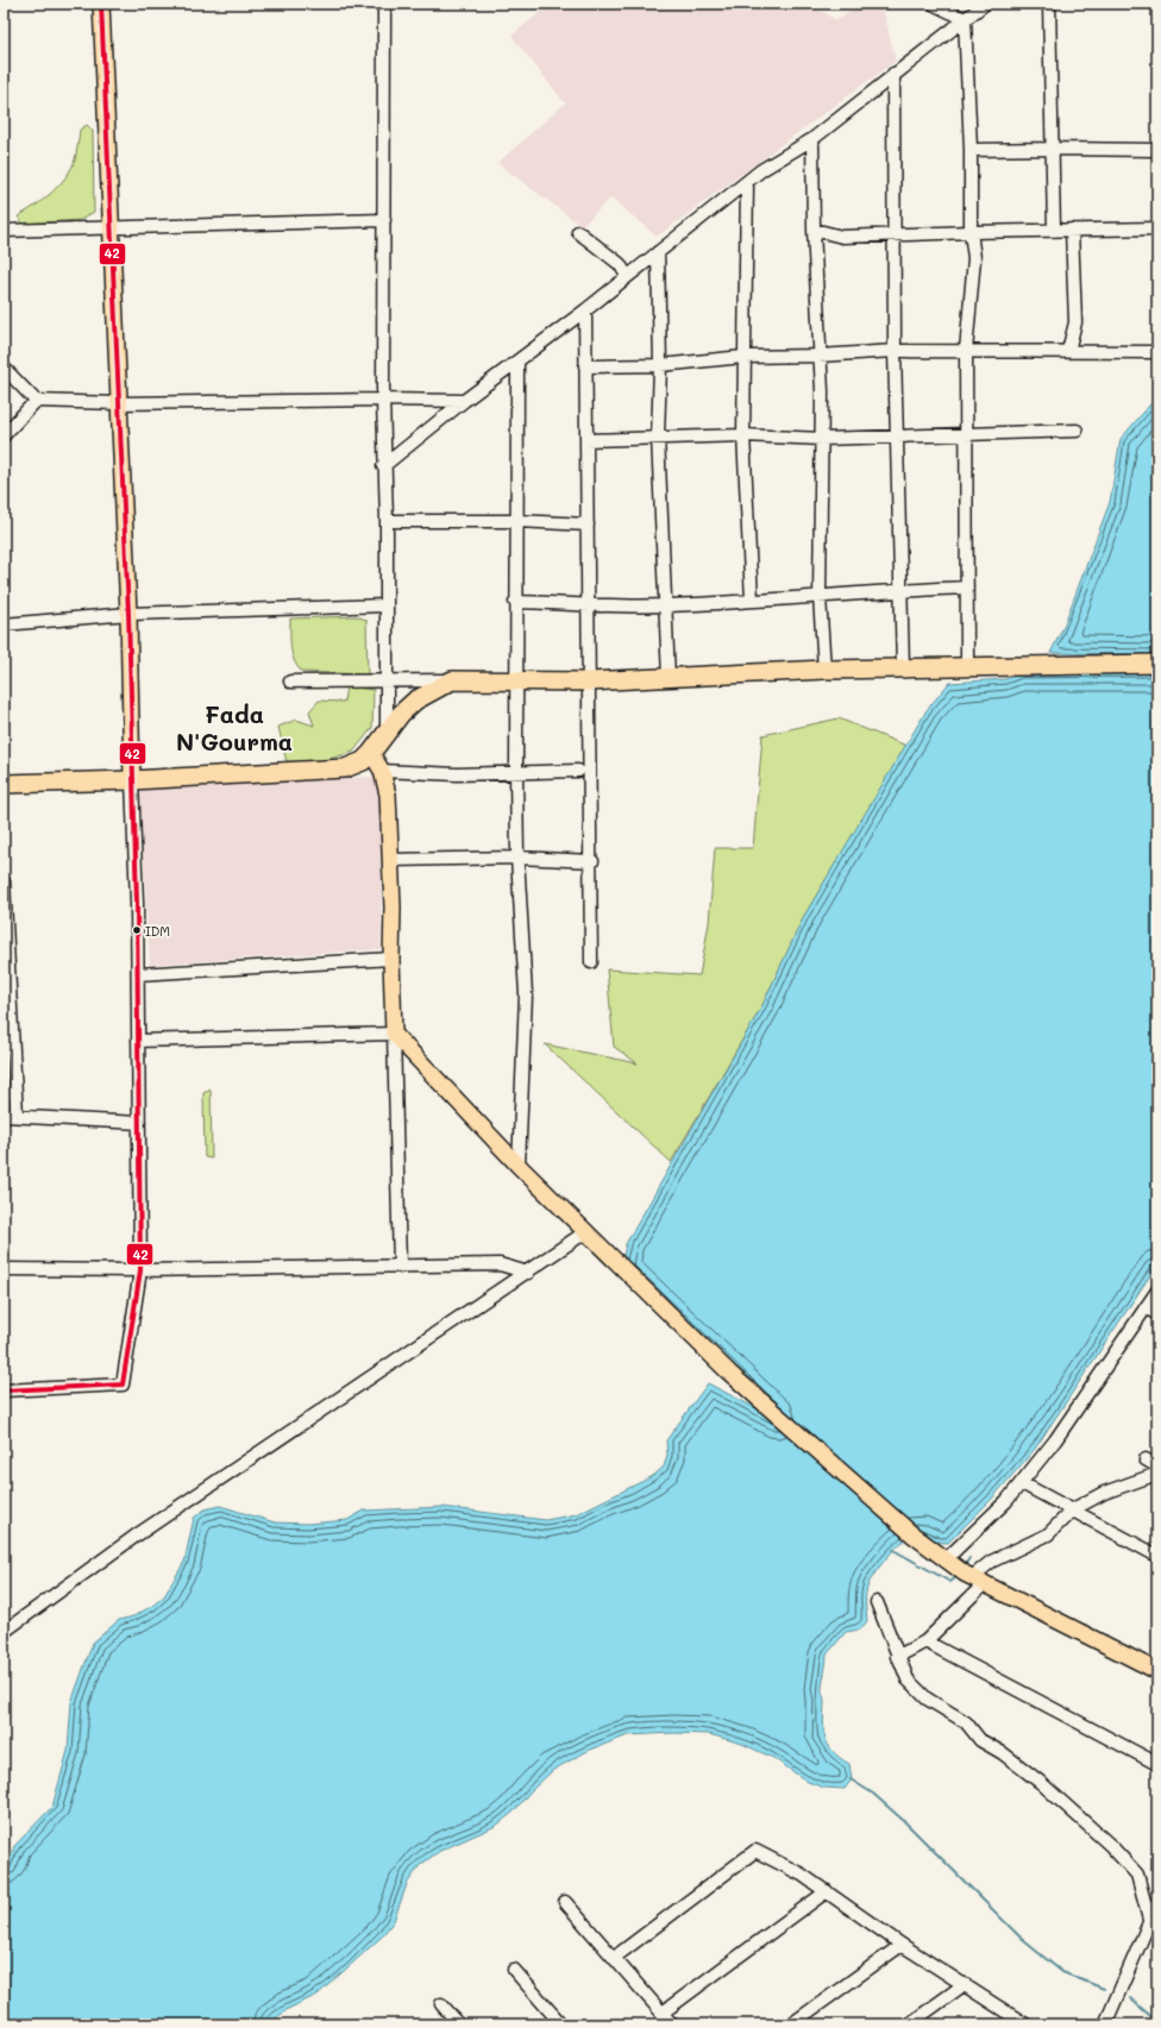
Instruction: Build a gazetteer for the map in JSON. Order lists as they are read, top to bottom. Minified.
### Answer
{"districts":["Fada N'Gourma"],"places":["IDM"],"lines":["transit line 42"]}
